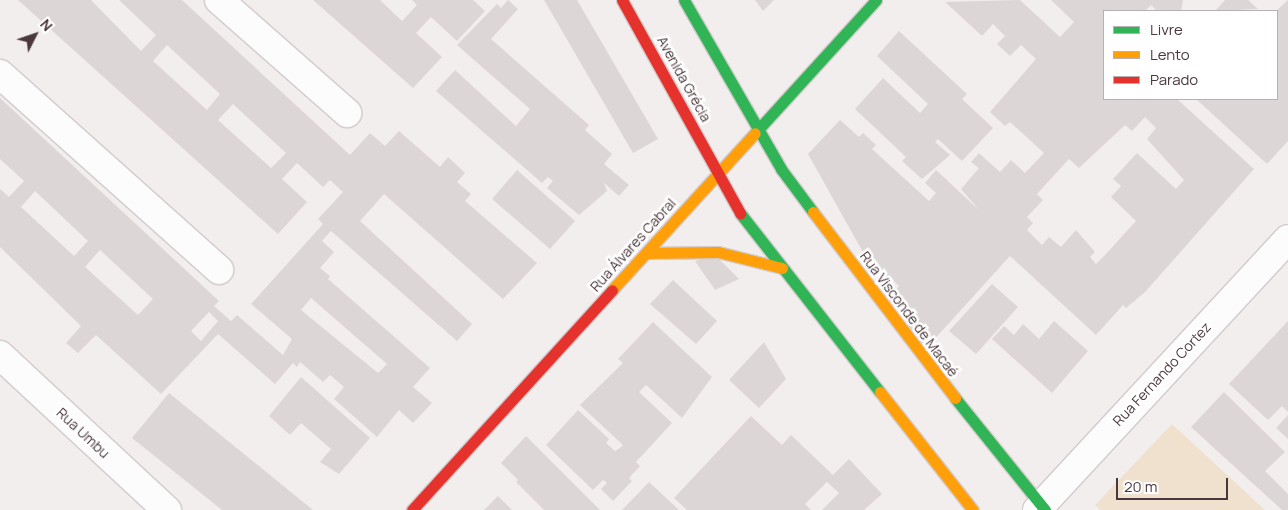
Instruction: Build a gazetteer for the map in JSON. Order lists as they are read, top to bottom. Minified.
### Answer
{"streets":{"street":["Avenida Grécia","Rua Álvares Cabral","Rua Visconde de Macaé","Rua Fernando Cortez","Rua Umbu"]},"crossings":[["Avenida Grécia","Rua Álvares Cabral"],["Rua Álvares Cabral","Rua Visconde de Macaé"],["Rua Visconde de Macaé","Rua Fernando Cortez"]],"legend":["Livre","Lento","Parado"],"scale_bar":"20 m","north":"top right"}
